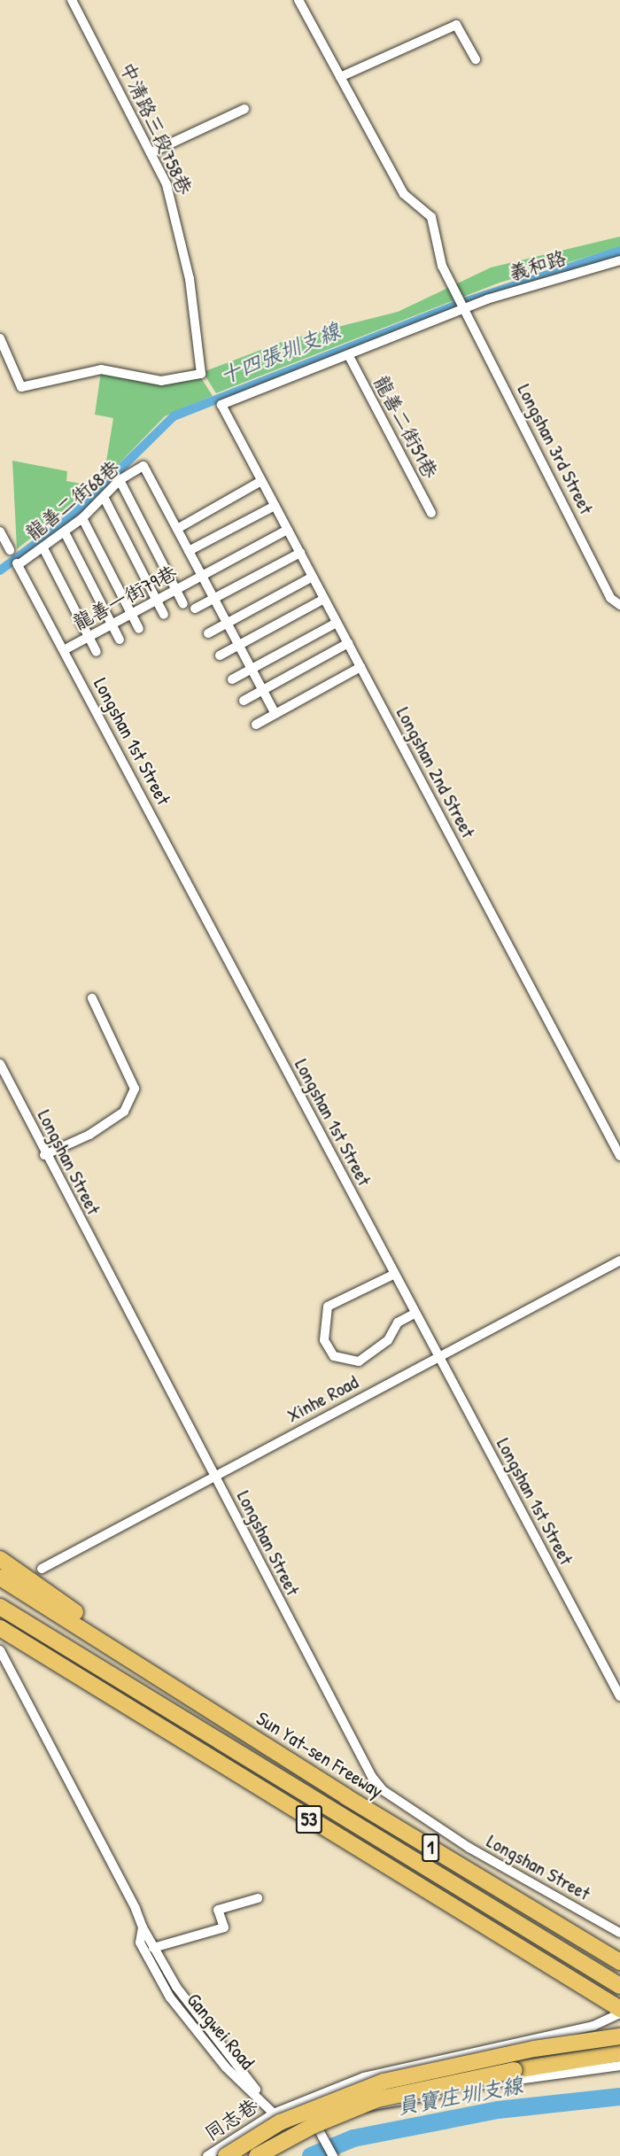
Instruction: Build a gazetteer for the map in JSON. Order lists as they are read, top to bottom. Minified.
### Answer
{"streets":{"highway":["Sun Yat-sen Freeway","53","1"],"street":["中清路三段758巷","義和路","龍善二街51巷","Longshan 3rd Street","龍善二街68巷","龍善一街79巷","Longshan 1st Street","Longshan 2nd Street","Longshan Street","Xinhe Road","Gangwei Road","同志巷"]},"crossings":[["義和路","龍善二街51巷"],["義和路","Longshan 3rd Street"],["龍善二街51巷","Longshan 3rd Street"],["龍善二街51巷","Longshan 2nd Street"],["龍善二街68巷","龍善一街79巷"],["龍善二街68巷","Longshan 1st Street"],["龍善一街79巷","Longshan 1st Street"],["Longshan 1st Street","Xinhe Road"],["Longshan Street","Xinhe Road"],["Gangwei Road","同志巷"]],"water":["十四張圳支線","員寶庄圳支線"]}
